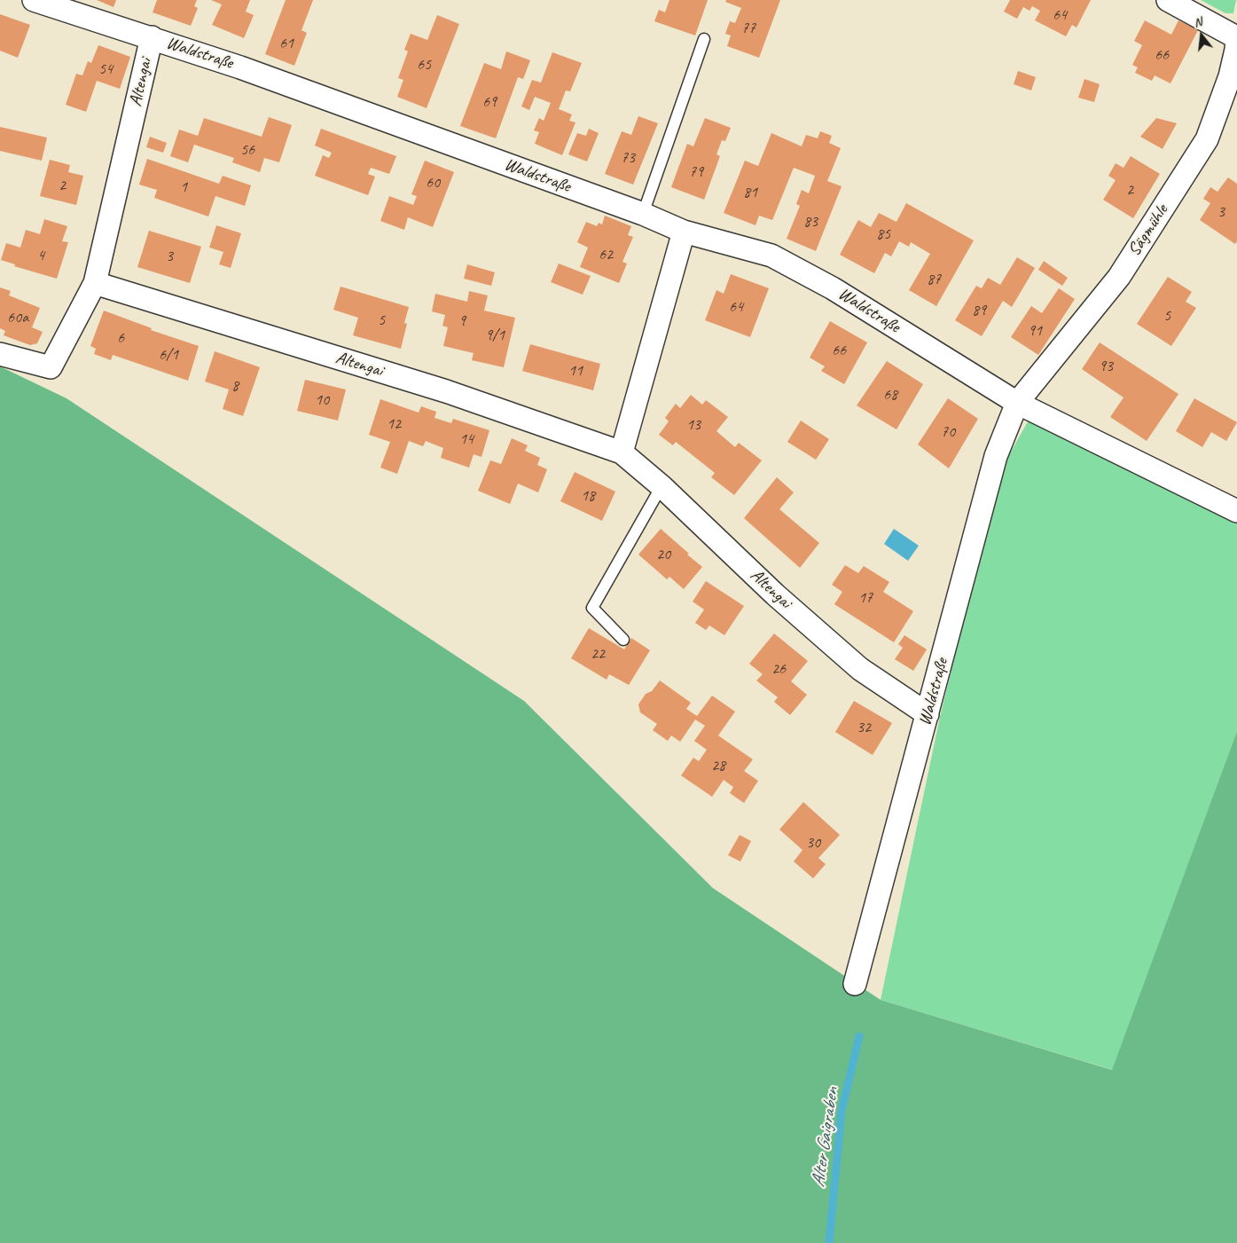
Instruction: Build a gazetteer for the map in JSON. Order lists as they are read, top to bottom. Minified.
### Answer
{"streets":{"street":["Waldstraße","Altengai","Sägmühle"]},"crossings":[["Waldstraße","Altengai"],["Waldstraße","Sägmühle"]],"water":["Alter Gaigraben"],"house_numbers":["64","77","61","66","65","54","69","56","73","79","60","2","1","2","81","3","83","85","62","4","3","87","64","89","5","60a","5","9","91","9/1","6","66","6/1","93","11","8","68","10","12","13","70","14","18","20","17","22","26","32","28","30"],"north":"top"}
